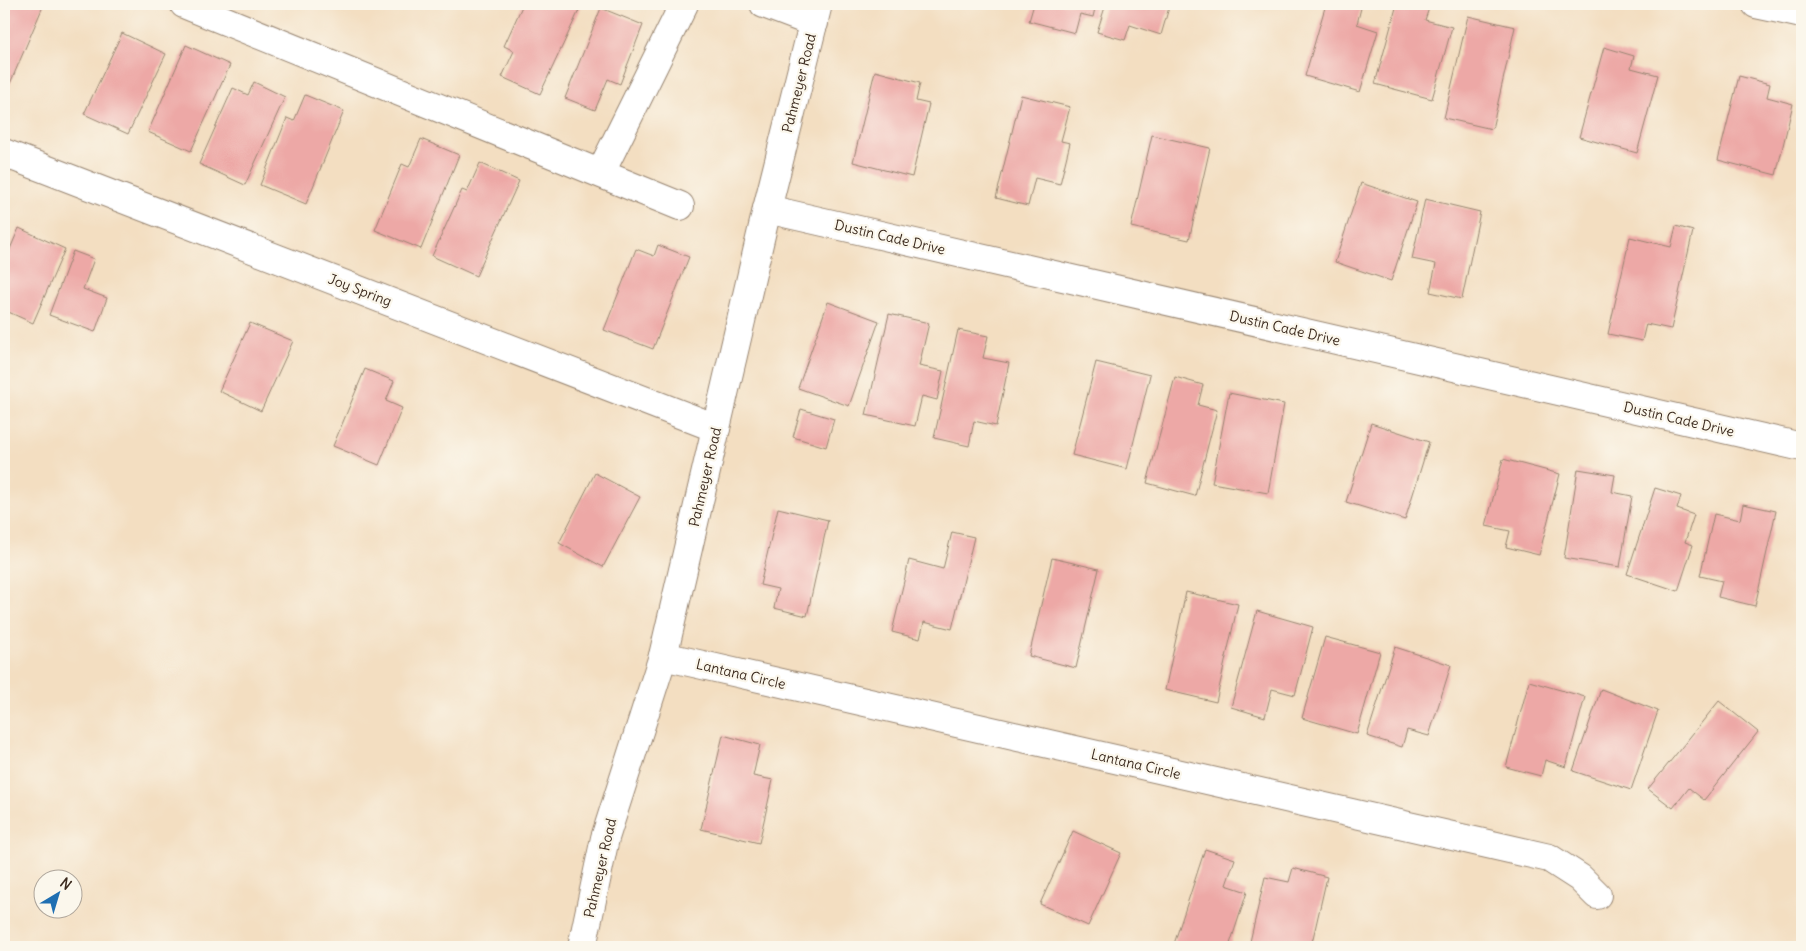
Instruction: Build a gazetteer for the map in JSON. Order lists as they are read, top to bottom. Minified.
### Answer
{"streets":{"street":["Pahmeyer Road","Dustin Cade Drive","Joy Spring","Lantana Circle"]},"crossings":[["Pahmeyer Road","Dustin Cade Drive"],["Pahmeyer Road","Joy Spring"],["Pahmeyer Road","Lantana Circle"]],"north":"top right"}
